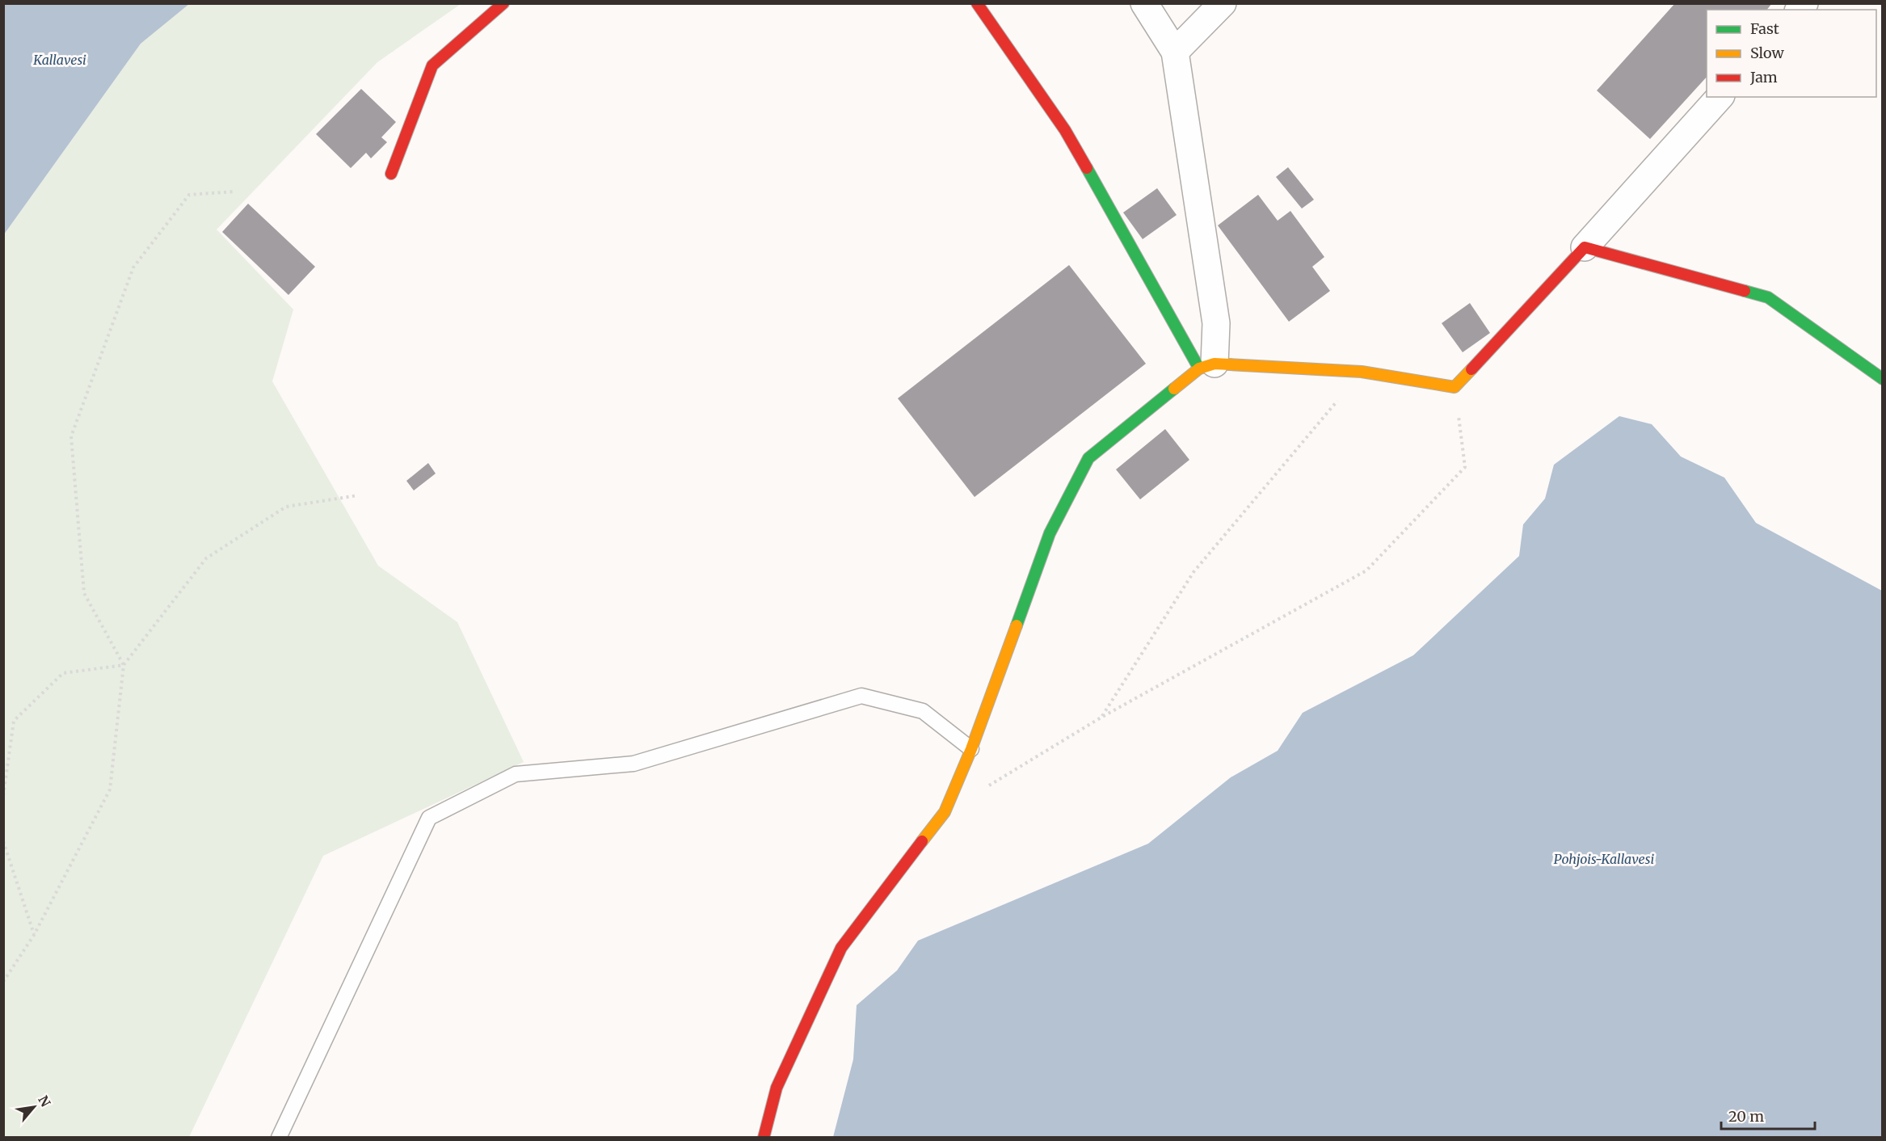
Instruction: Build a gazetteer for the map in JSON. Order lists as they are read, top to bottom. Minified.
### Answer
{"water":["Kallavesi","Pohjois-Kallavesi"],"legend":["Fast","Slow","Jam"],"scale_bar":"20 m","north":"top right"}
